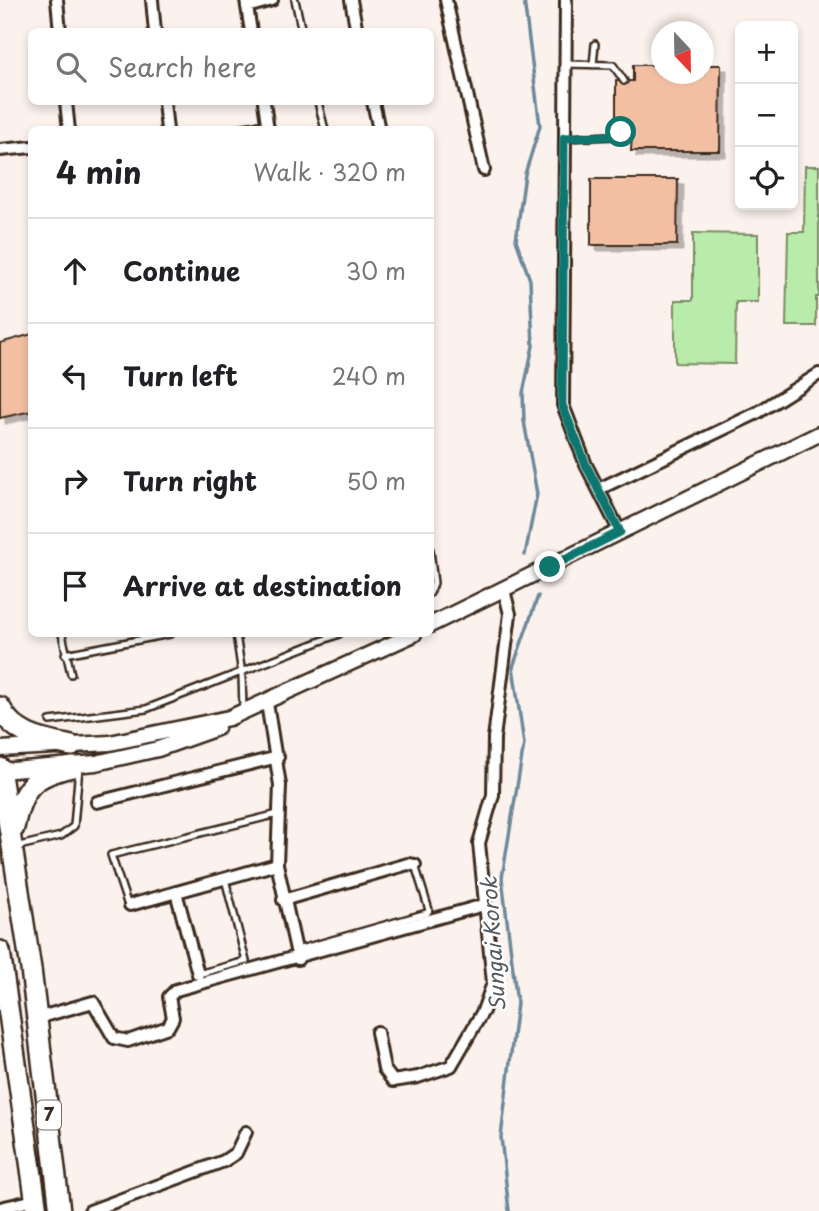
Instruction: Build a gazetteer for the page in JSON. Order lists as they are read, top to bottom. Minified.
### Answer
{"streets":{"highway":["7"]},"water":["Sungai Korok"],"north":"bottom","page":{"map_buttons":["+","−"],"search":"Search here","heading":["4 min","Walk · 320 m"],"list":[["Continue","30 m"],["Turn left","240 m"],["Turn right","50 m"],"Arrive at destination"]}}
